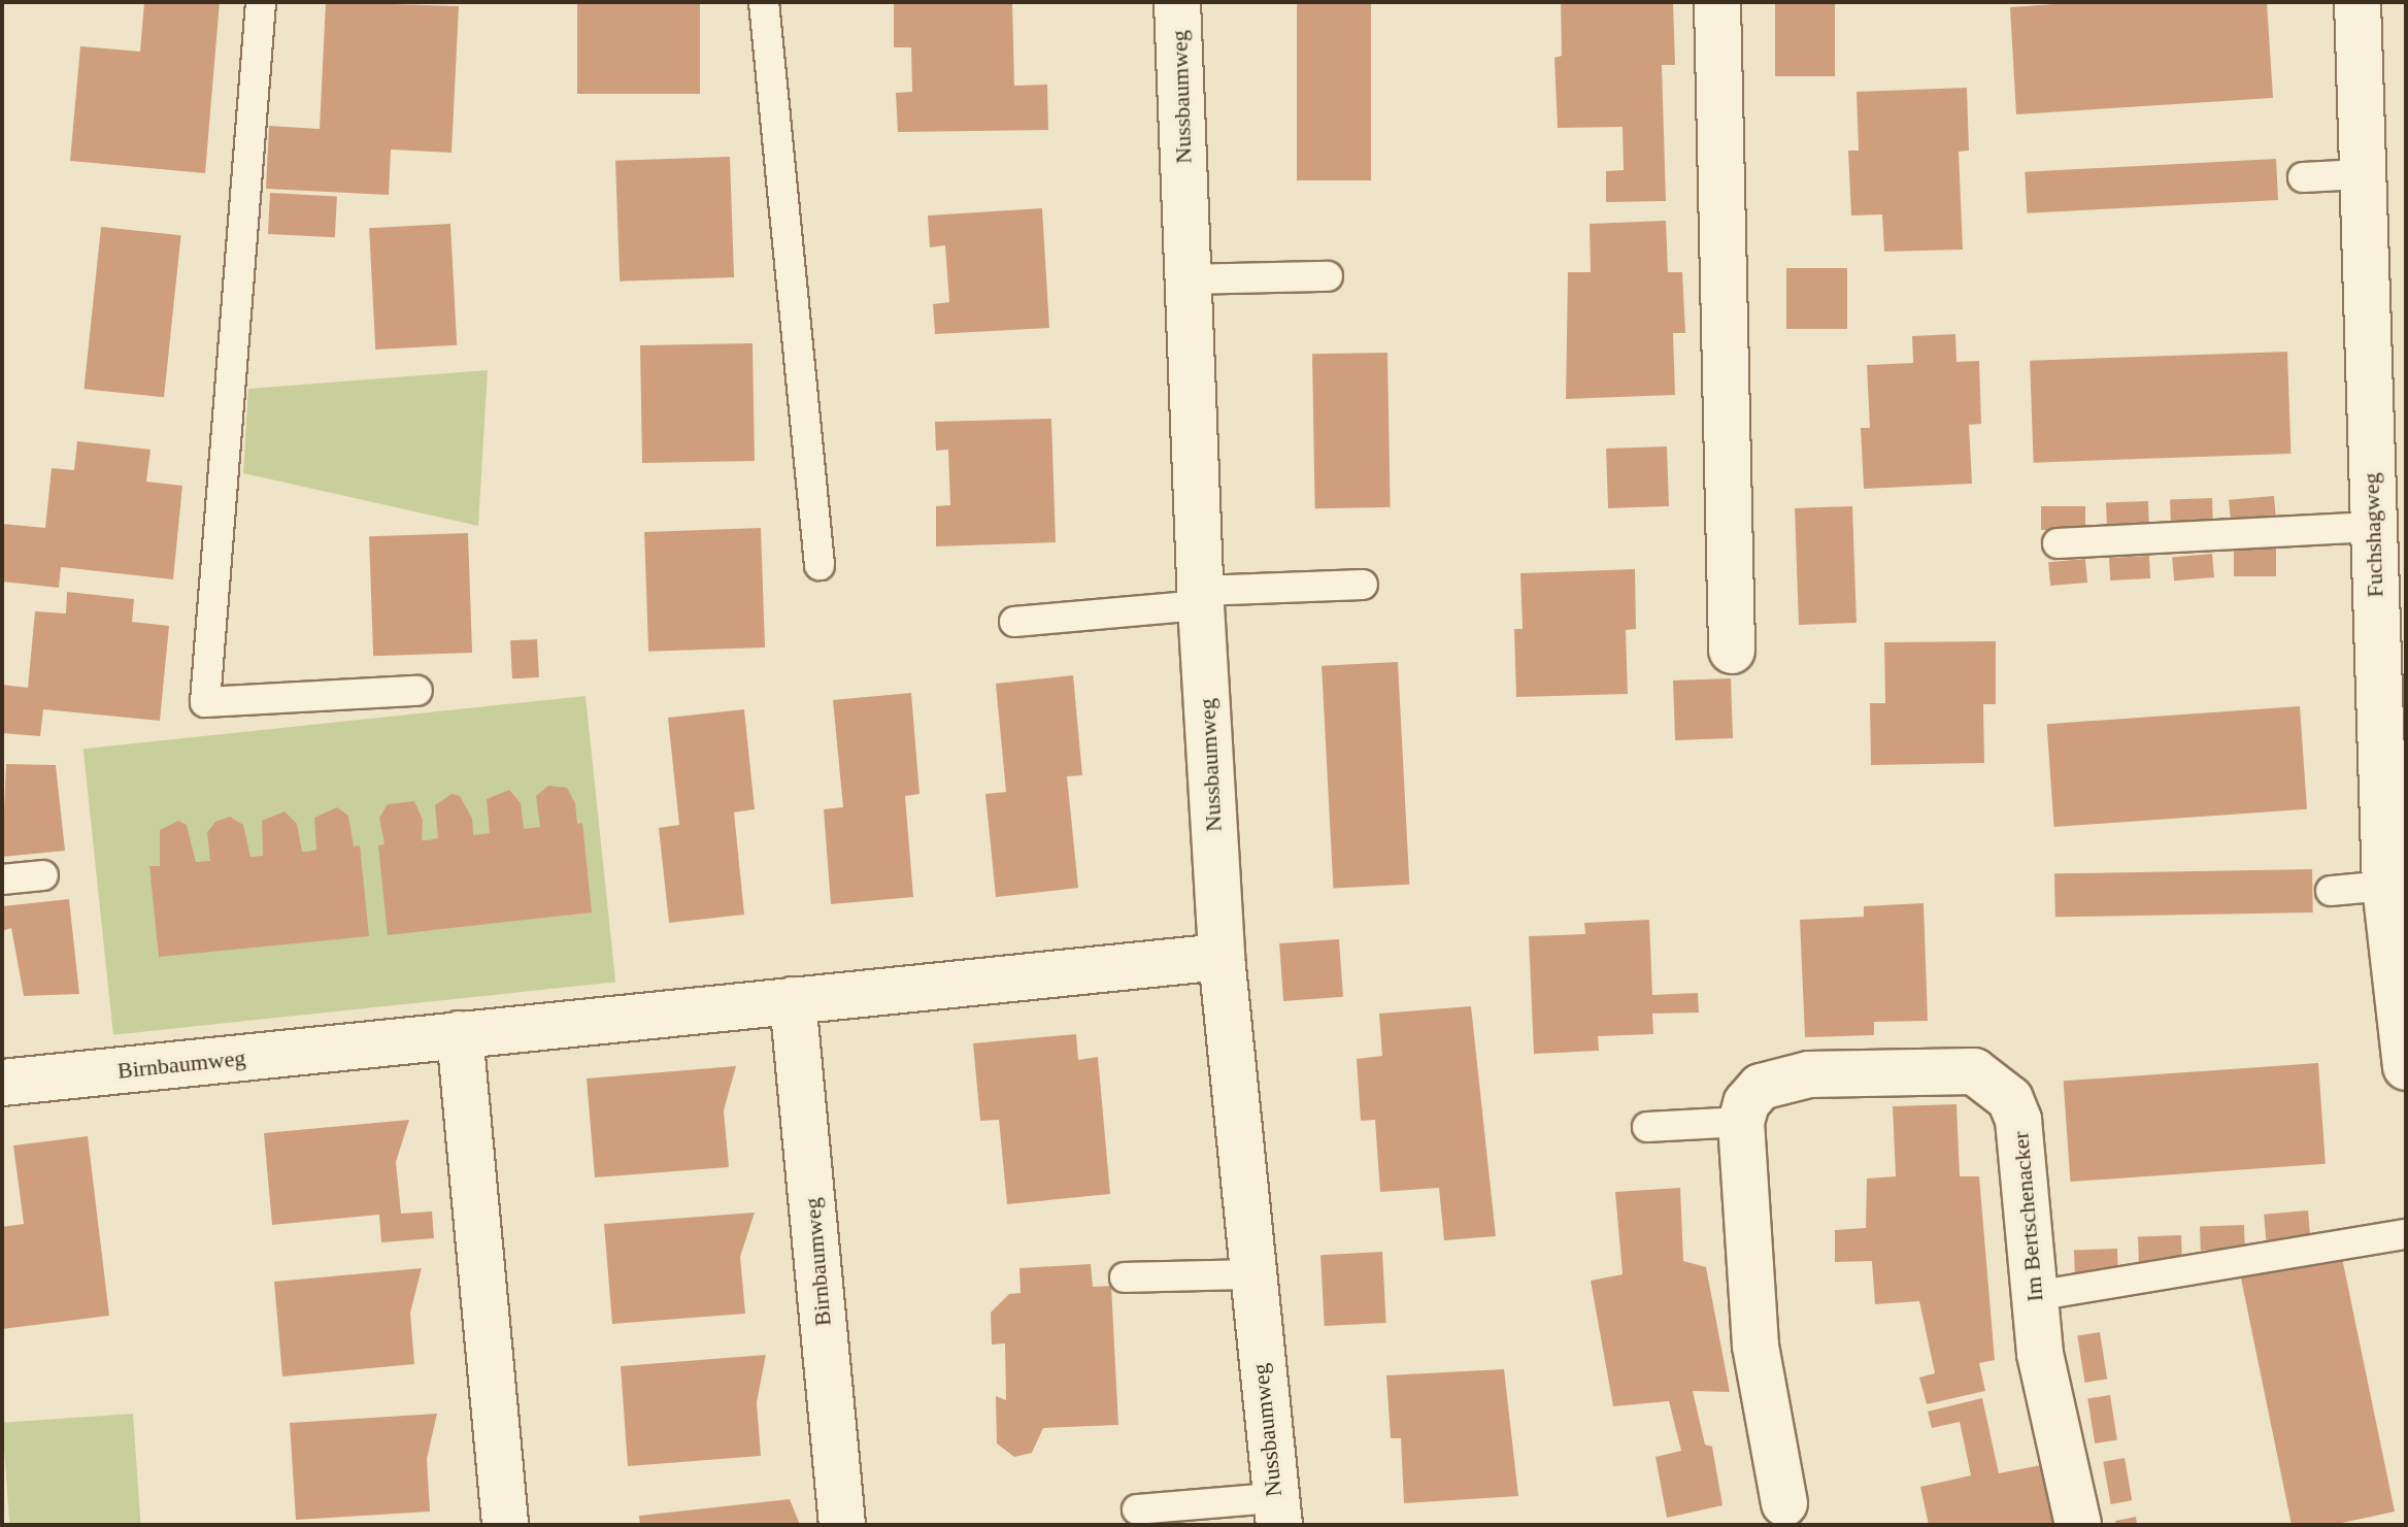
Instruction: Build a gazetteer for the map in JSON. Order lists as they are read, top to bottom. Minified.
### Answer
{"streets":{"street":["Nussbaumweg","Fuchshagweg","Birnbaumweg","Im Bertschenacker"]},"crossings":[["Nussbaumweg","Birnbaumweg"]]}
